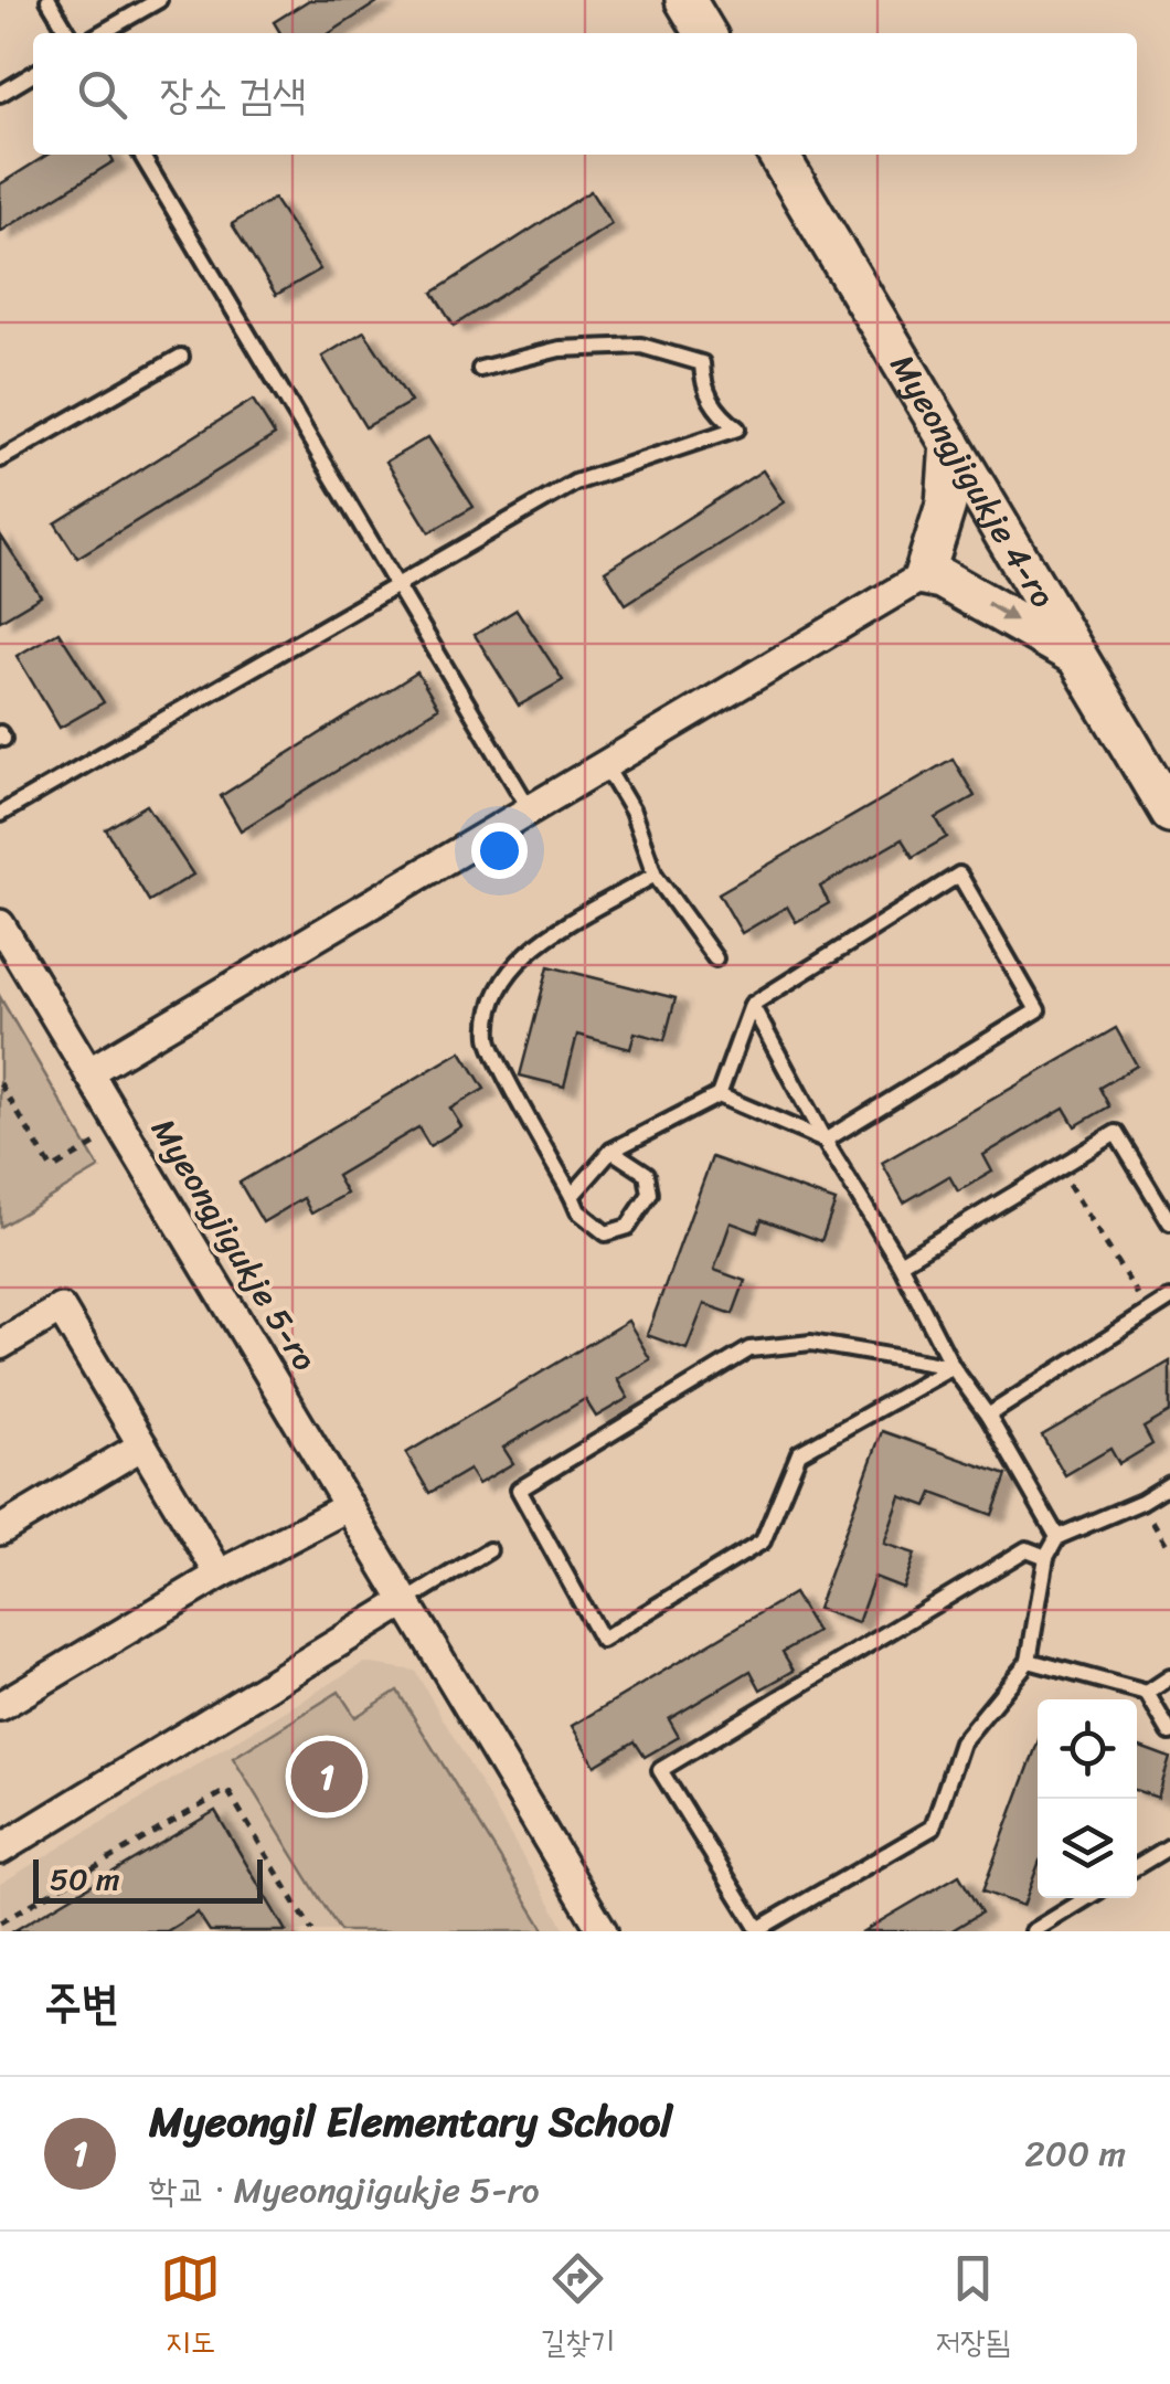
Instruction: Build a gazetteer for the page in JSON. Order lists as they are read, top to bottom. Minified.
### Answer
{"streets":{"main road":["Myeongjigukje 4-ro"],"street":["Myeongjigukje 5-ro"]},"scale_bar":"50 m","page":{"search":"장소 검색","pins":"1","scale":"50 m","heading":"주변","list":[{"mark":"1","name":"Myeongil Elementary School","note":"학교 · Myeongjigukje 5-ro","value":"200 m"}],"nav":["지도","길찾기","저장됨"]}}
